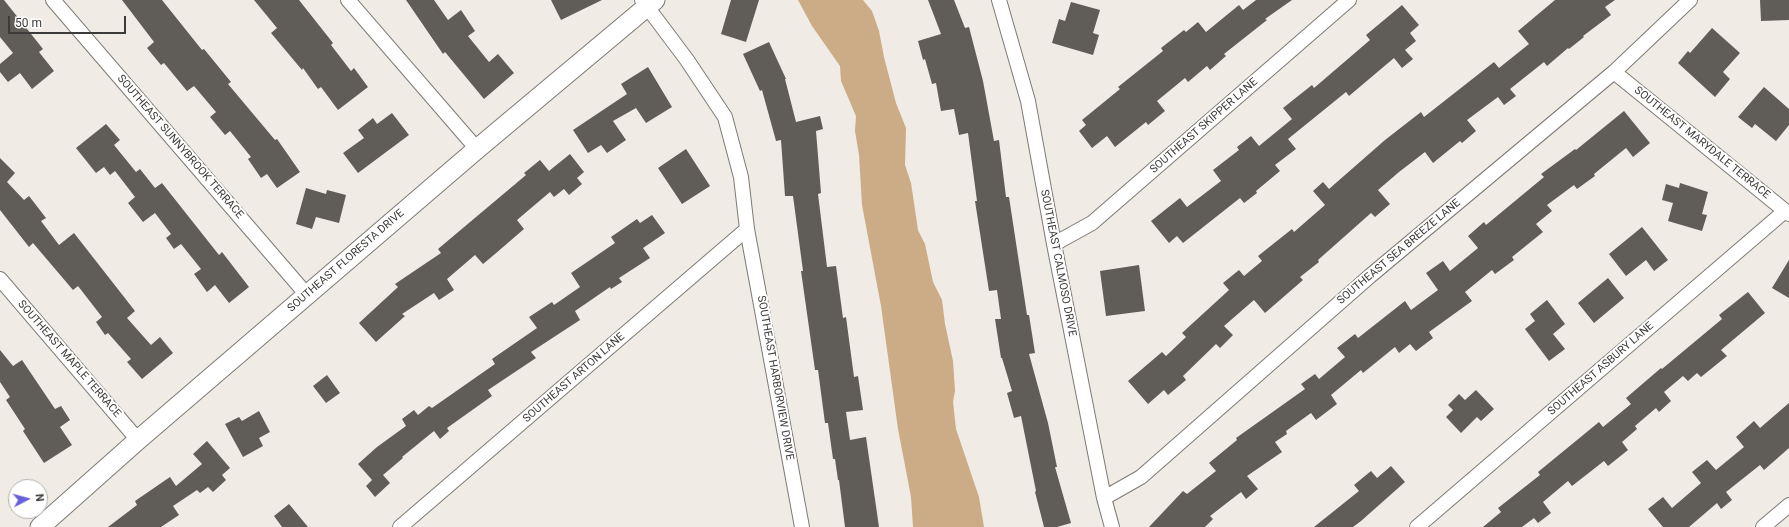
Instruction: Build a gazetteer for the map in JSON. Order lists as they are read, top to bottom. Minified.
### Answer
{"streets":{"street":["SOUTHEAST SKIPPER LANE","SOUTHEAST MARYDALE TERRACE","SOUTHEAST SUNNYBROOK TERRACE","SOUTHEAST SEA BREEZE LANE","SOUTHEAST FLORESTA DRIVE","SOUTHEAST CALMOSO DRIVE","SOUTHEAST MAPLE TERRACE","SOUTHEAST ASBURY LANE","SOUTHEAST ARTON LANE","SOUTHEAST HARBORVIEW DRIVE"]},"crossings":[["SOUTHEAST SKIPPER LANE","SOUTHEAST CALMOSO DRIVE"],["SOUTHEAST MARYDALE TERRACE","SOUTHEAST SEA BREEZE LANE"],["SOUTHEAST MARYDALE TERRACE","SOUTHEAST ASBURY LANE"],["SOUTHEAST SUNNYBROOK TERRACE","SOUTHEAST FLORESTA DRIVE"],["SOUTHEAST SEA BREEZE LANE","SOUTHEAST CALMOSO DRIVE"],["SOUTHEAST FLORESTA DRIVE","SOUTHEAST MAPLE TERRACE"],["SOUTHEAST FLORESTA DRIVE","SOUTHEAST HARBORVIEW DRIVE"],["SOUTHEAST ARTON LANE","SOUTHEAST HARBORVIEW DRIVE"]],"scale_bar":"50 m","north":"right"}
